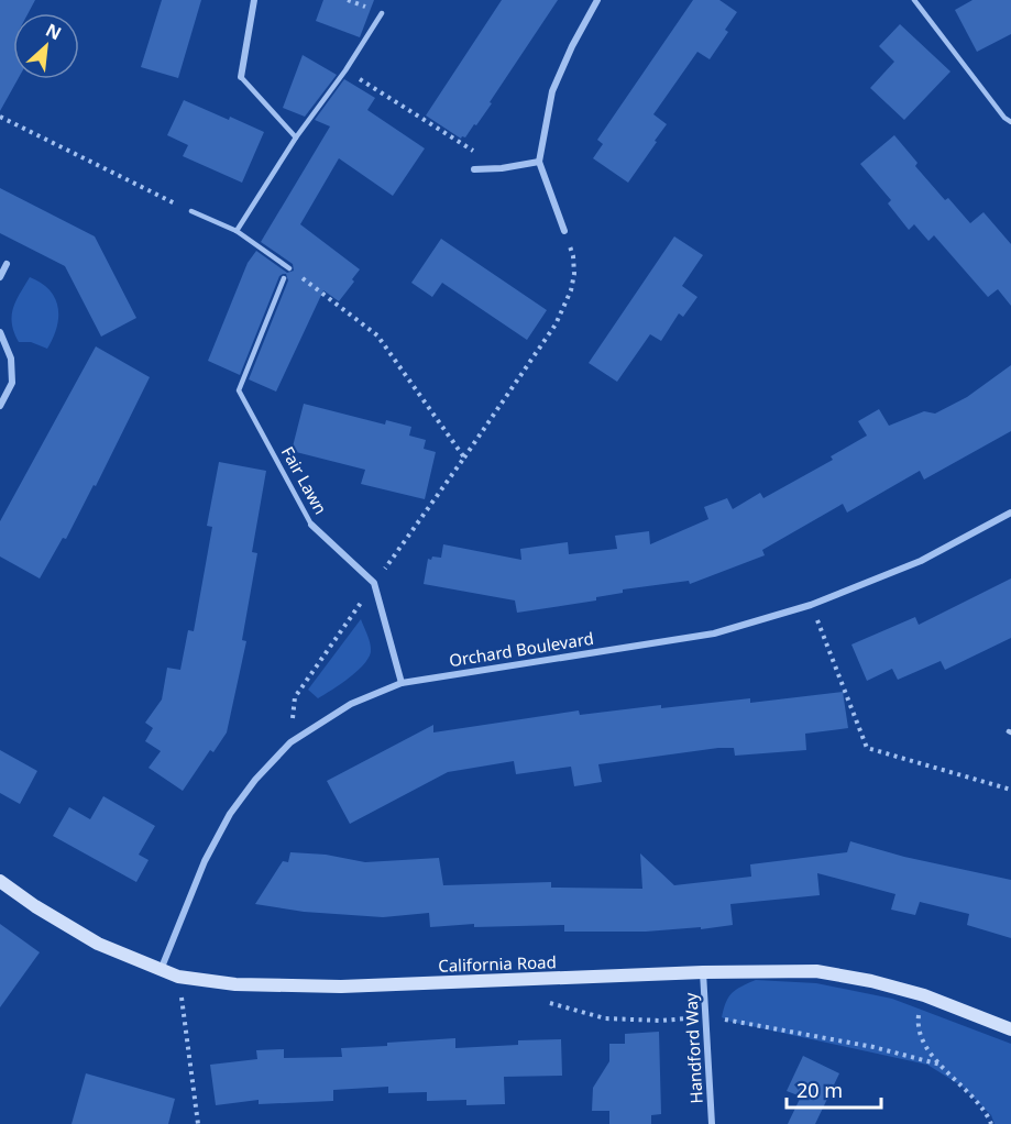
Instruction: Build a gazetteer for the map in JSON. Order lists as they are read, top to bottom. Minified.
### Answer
{"streets":{"street":["Fair Lawn","Orchard Boulevard","California Road","Handford Way"]},"crossings":[["Orchard Boulevard","California Road"],["California Road","Handford Way"]],"scale_bar":"20 m","north":"top right"}
